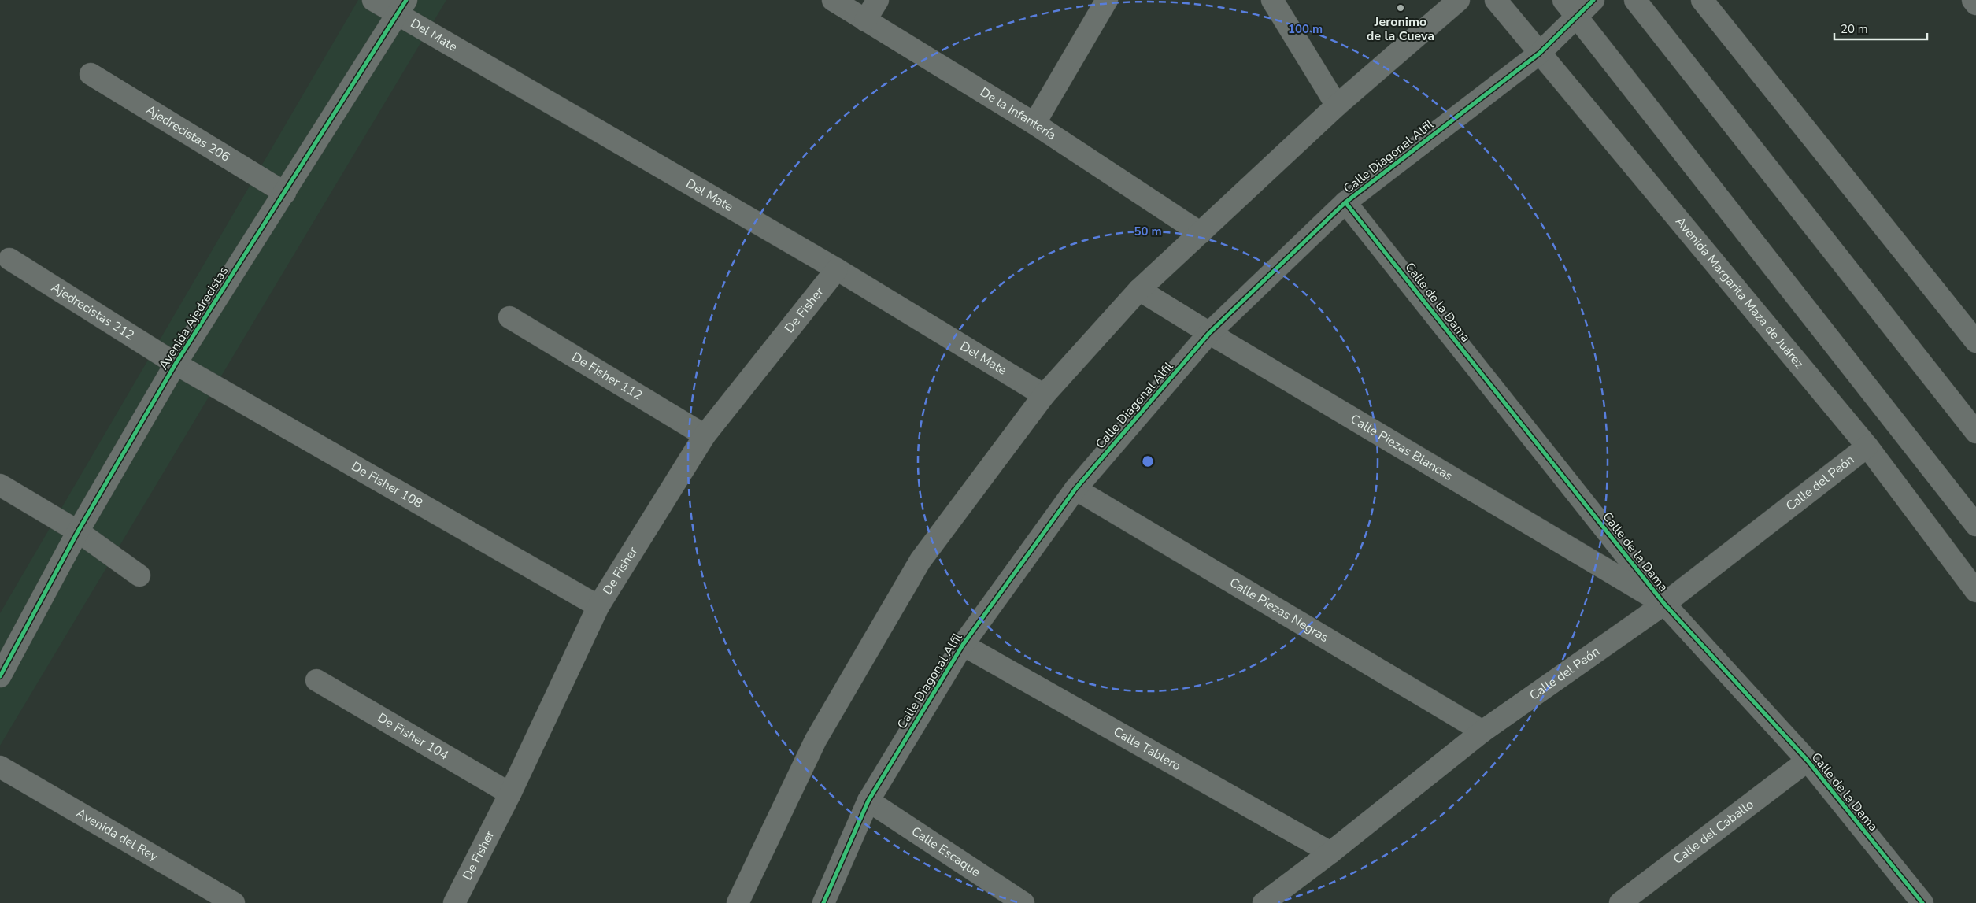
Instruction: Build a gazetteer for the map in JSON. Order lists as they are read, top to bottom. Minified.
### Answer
{"streets":{"street":["Del Mate","De la Infantería","Ajedrecistas 206","Calle Diagonal Alfil","Avenida Margarita Maza de Juárez","Calle de la Dama","De Fisher","Ajedrecistas 212","Avenida Ajedrecistas","De Fisher 112","Calle Piezas Blancas","Calle del Peón","De Fisher 108","Calle Piezas Negras","De Fisher 104","Calle Tablero","Calle del Caballo","Avenida del Rey","Calle Escaque"]},"crossings":[["Del Mate","De Fisher"],["Del Mate","Avenida Ajedrecistas"],["Ajedrecistas 206","Avenida Ajedrecistas"],["Calle Diagonal Alfil","Avenida Margarita Maza de Juárez"],["Calle Diagonal Alfil","Calle de la Dama"],["Calle Diagonal Alfil","Calle Piezas Blancas"],["Calle Diagonal Alfil","Calle Piezas Negras"],["Calle Diagonal Alfil","Calle Tablero"],["Calle Diagonal Alfil","Calle Escaque"],["Avenida Margarita Maza de Juárez","Calle del Peón"],["Calle de la Dama","Calle Piezas Blancas"],["Calle de la Dama","Calle del Peón"],["Calle de la Dama","Calle del Caballo"],["De Fisher","De Fisher 112"],["De Fisher","De Fisher 108"],["De Fisher","De Fisher 104"],["Ajedrecistas 212","Avenida Ajedrecistas"],["Ajedrecistas 212","De Fisher 108"],["Avenida Ajedrecistas","De Fisher 108"],["Calle Piezas Blancas","Calle del Peón"],["Calle del Peón","Calle Piezas Negras"],["Calle del Peón","Calle Tablero"]],"places":["Jeronimo de la Cueva"],"scale_bar":"20 m","rings":["100 m","50 m"]}
